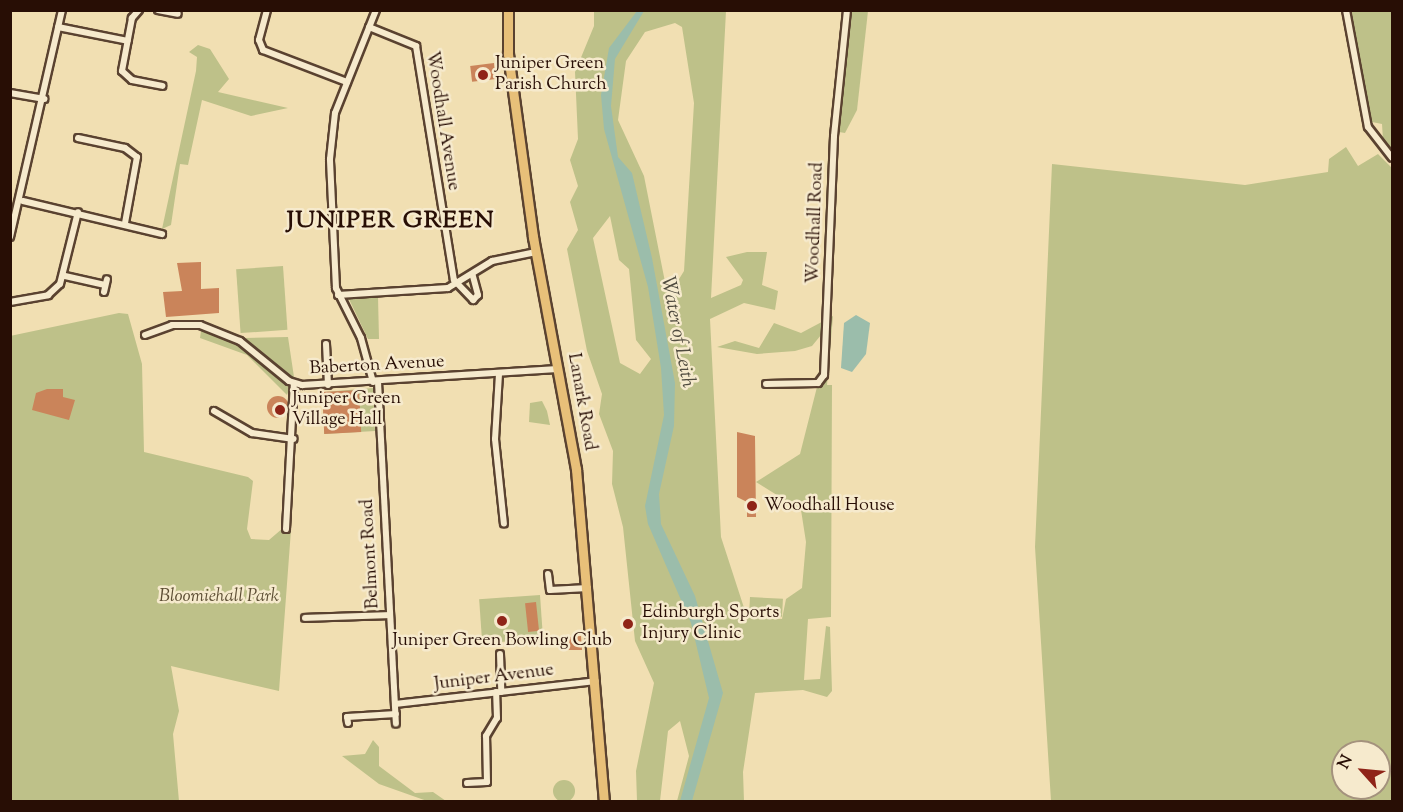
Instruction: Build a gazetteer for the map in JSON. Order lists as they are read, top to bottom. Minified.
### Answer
{"streets":{"main road":["Lanark Road"],"street":["Woodhall Avenue","Woodhall Road","Baberton Avenue","Belmont Road","Juniper Avenue"]},"crossings":[["Baberton Avenue","Lanark Road"],["Baberton Avenue","Belmont Road"],["Lanark Road","Juniper Avenue"],["Belmont Road","Juniper Avenue"]],"districts":["JUNIPER GREEN"],"water":["Water of Leith"],"parks":["Bloomiehall Park"],"places":["Juniper Green Parish Church","Juniper Green Village Hall","Woodhall House","Juniper Green Bowling Club","Edinburgh Sports Injury Clinic"],"north":"top left"}
